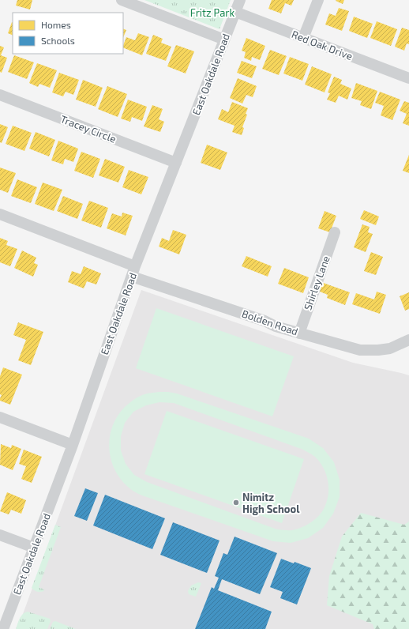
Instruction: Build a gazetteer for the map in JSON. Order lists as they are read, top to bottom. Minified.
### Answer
{"streets":{"street":["Red Oak Drive","East Oakdale Road","Tracey Circle","Shirley Lane","Bolden Road"]},"crossings":[["Red Oak Drive","East Oakdale Road"],["East Oakdale Road","Tracey Circle"],["East Oakdale Road","Bolden Road"],["Shirley Lane","Bolden Road"]],"parks":["Fritz Park"],"places":["Nimitz High School"],"legend":["Homes","Schools"]}
